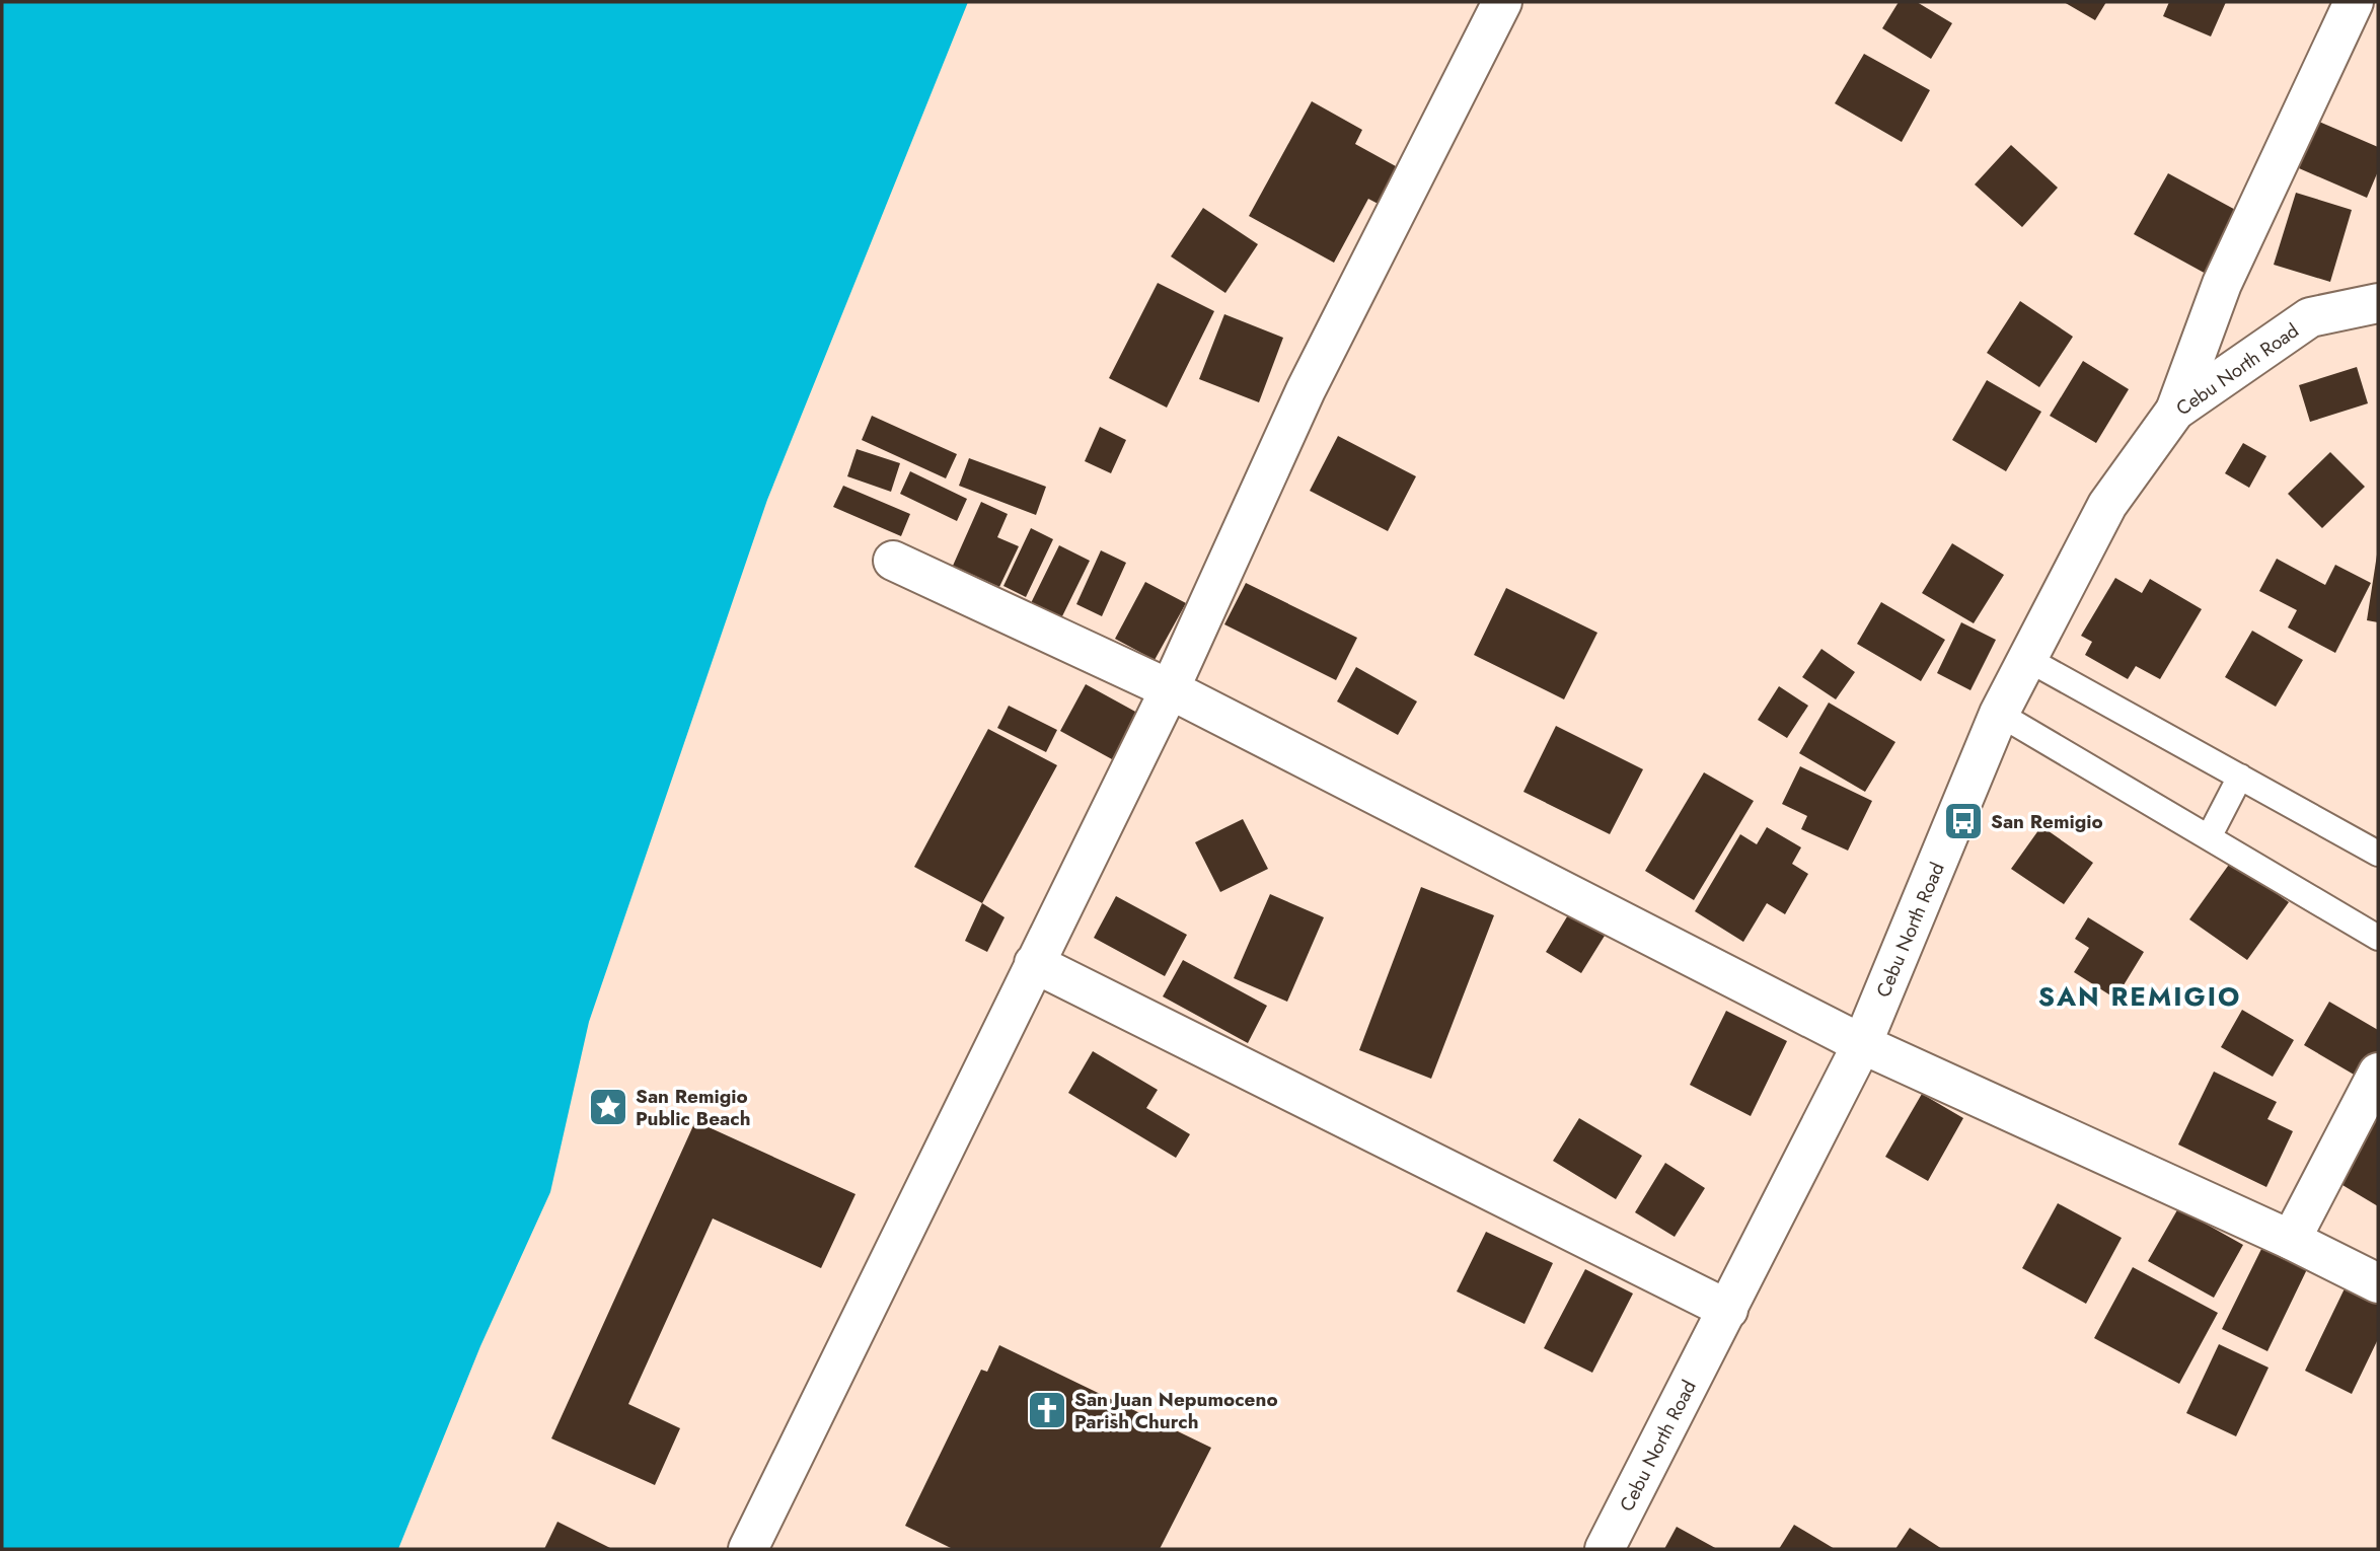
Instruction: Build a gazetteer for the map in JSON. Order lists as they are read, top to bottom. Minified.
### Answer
{"streets":{"street":["Cebu North Road"]},"districts":["SAN REMIGIO"],"places":{"bus stop":["San Remigio"],"place":["San Remigio Public Beach"],"church":["San Juan Nepumoceno Parish Church"]}}
